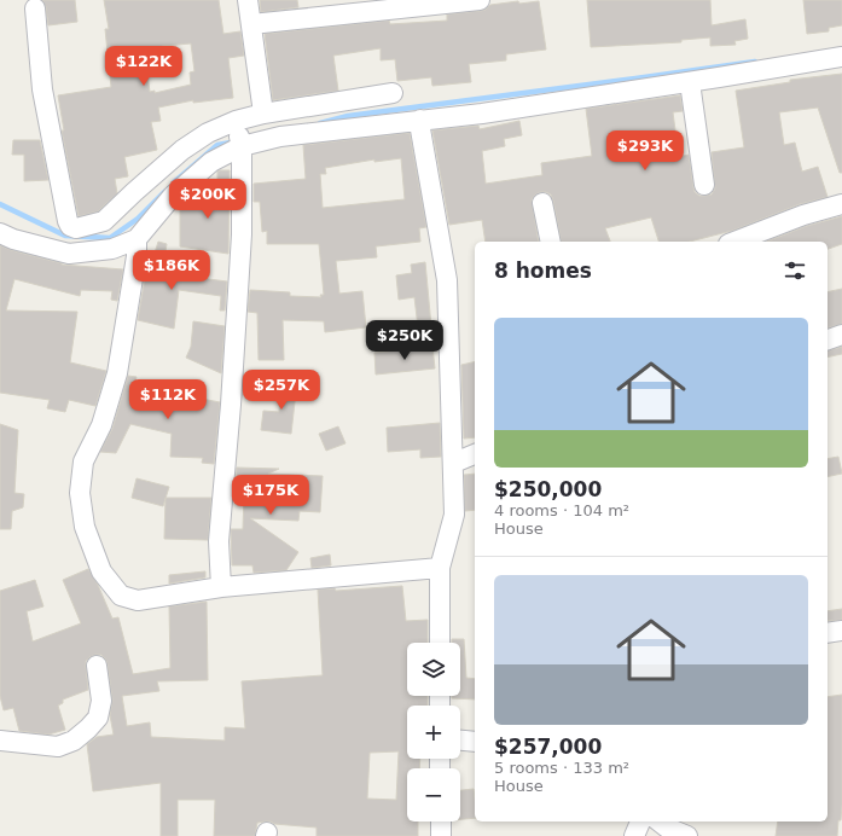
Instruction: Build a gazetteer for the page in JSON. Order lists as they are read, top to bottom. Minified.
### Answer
{"page":{"price":["$122K","$293K","$200K","$186K","$250K","$257K","$112K","$175K"],"heading":"8 homes","list":[{"name":"$250,000","note":"4 rooms · 104 m² · House"},{"name":"$257,000","note":"5 rooms · 133 m² · House"}],"map_buttons":["+","−"]}}
